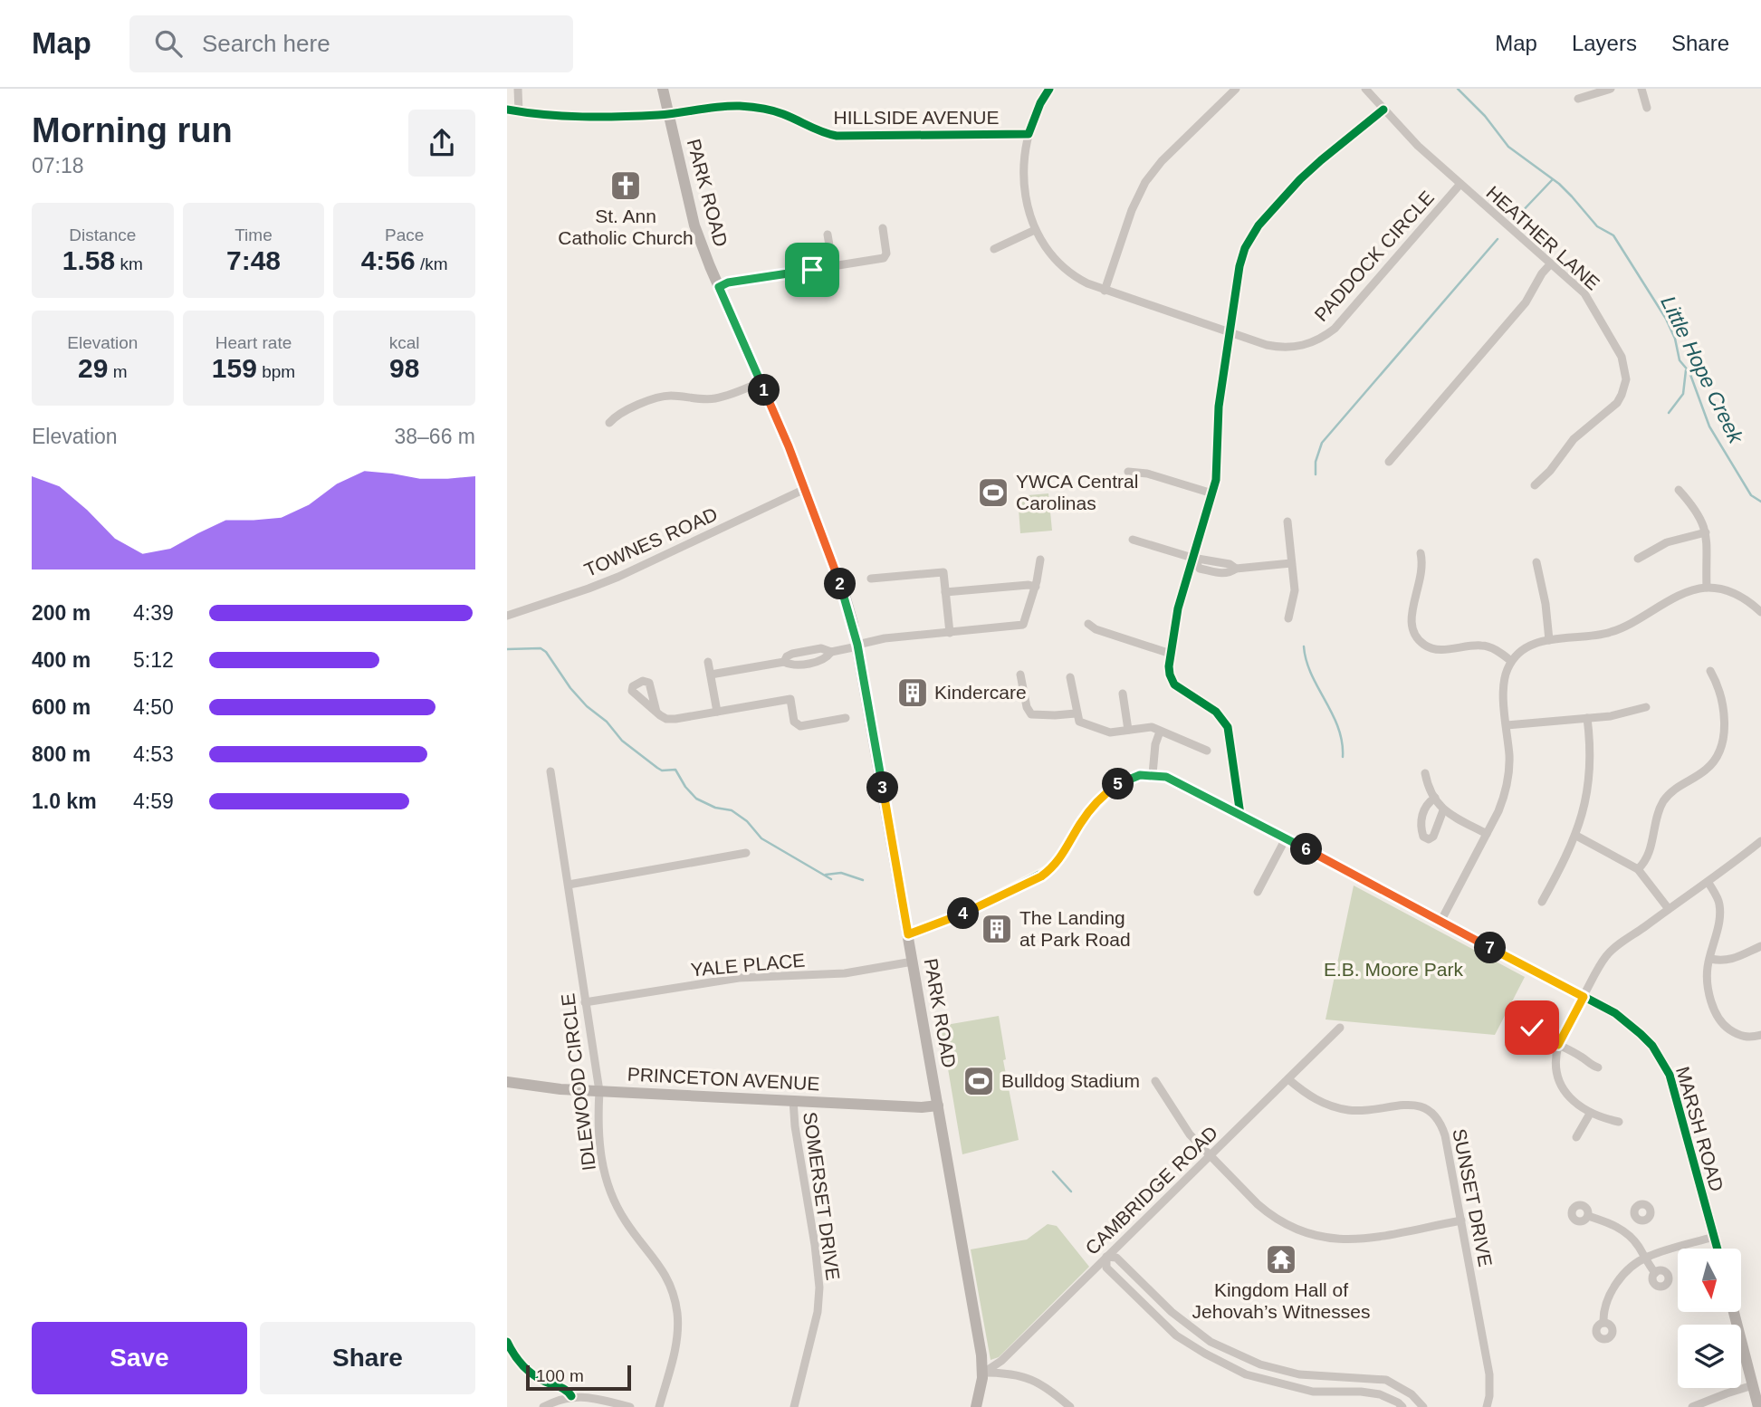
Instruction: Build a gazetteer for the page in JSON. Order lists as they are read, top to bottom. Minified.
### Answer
{"streets":{"street":["HILLSIDE AVENUE","PARK ROAD","HEATHER LANE","PADDOCK CIRCLE","TOWNES ROAD","YALE PLACE","PRINCETON AVENUE","IDLEWOOD CIRCLE","MARSH ROAD","CAMBRIDGE ROAD","SOMERSET DRIVE","SUNSET DRIVE"]},"crossings":[["HILLSIDE AVENUE","PARK ROAD"],["HILLSIDE AVENUE","PADDOCK CIRCLE"],["PARK ROAD","TOWNES ROAD"],["PARK ROAD","YALE PLACE"],["PARK ROAD","PRINCETON AVENUE"],["PARK ROAD","CAMBRIDGE ROAD"],["HEATHER LANE","PADDOCK CIRCLE"],["YALE PLACE","IDLEWOOD CIRCLE"],["PRINCETON AVENUE","IDLEWOOD CIRCLE"],["PRINCETON AVENUE","SOMERSET DRIVE"],["CAMBRIDGE ROAD","SUNSET DRIVE"]],"water":["Little Hope Creek"],"parks":["E.B. Moore Park"],"places":{"church":["St. Ann Catholic Church"],"sports":["YWCA Central Carolinas","Bulldog Stadium"],"building":["Kindercare","The Landing at Park Road"],"temple":["Kingdom Hall of Jehovah’s Witnesses"]},"scale_bar":"100 m","north":"bottom","page":{"header":"Map","search":"Search here","nav":["Map","Layers","Share"],"heading":["Morning run","07:18"],"stats":[["Distance","1.58 km"],["Time","7:48"],["Pace","4:56 /km"],["Elevation","29 m"],["Heart rate","159 bpm"],["kcal","98"]],"pins":["1","2","5","3","6","4","7"],"chart":["Elevation","38–66 m"],"list":[{"name":"200 m","note":"4:39"},{"name":"400 m","note":"5:12"},{"name":"600 m","note":"4:50"},{"name":"800 m","note":"4:53"},{"name":"1.0 km","note":"4:59"}],"buttons":["Save","Share"],"scale":"100 m"}}
